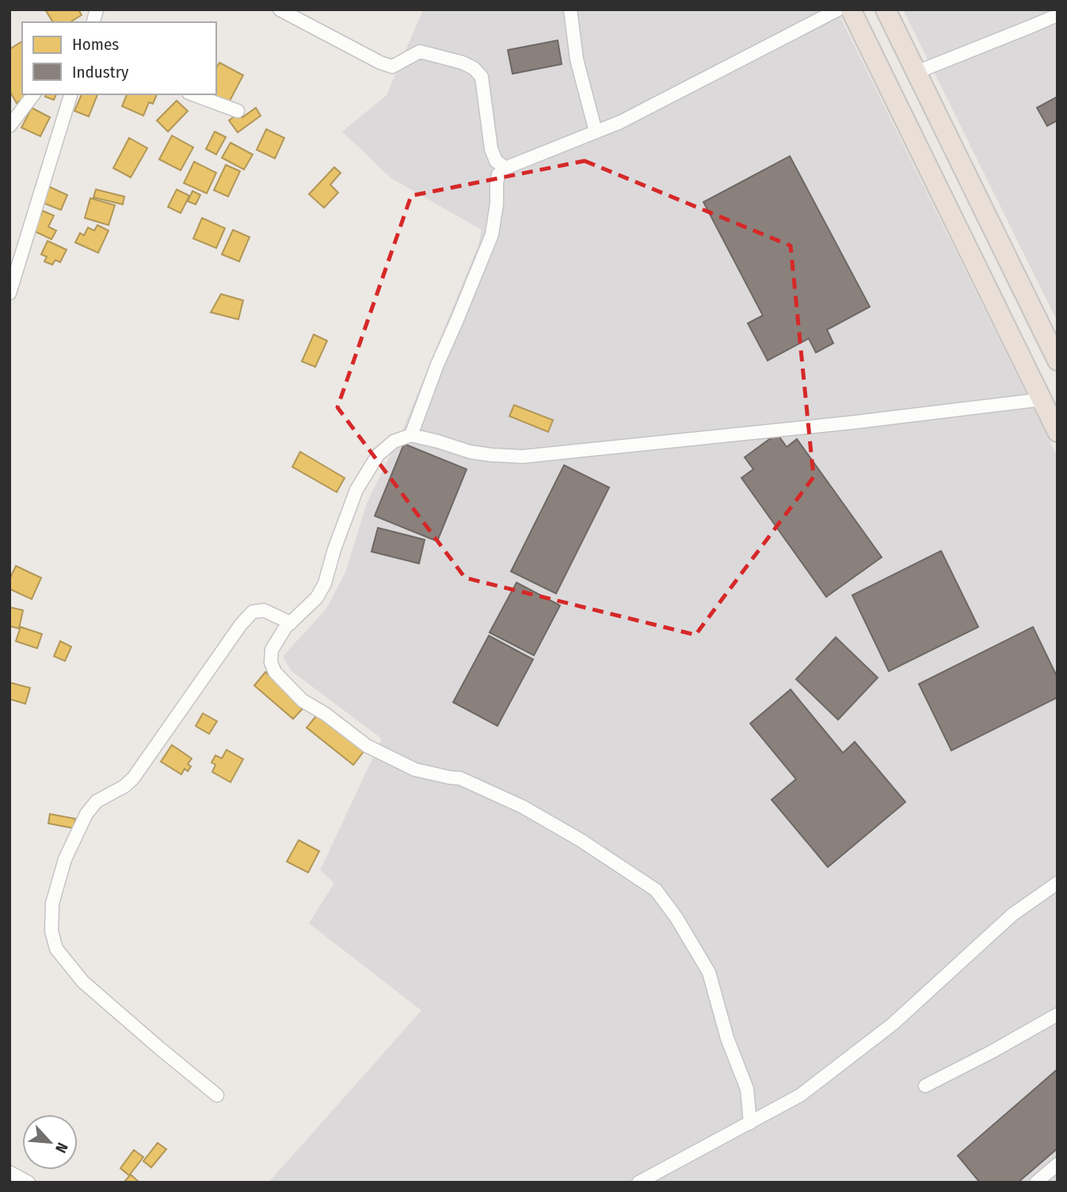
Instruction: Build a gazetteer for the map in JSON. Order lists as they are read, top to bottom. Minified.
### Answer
{"legend":["Homes","Industry"],"north":"bottom right"}
